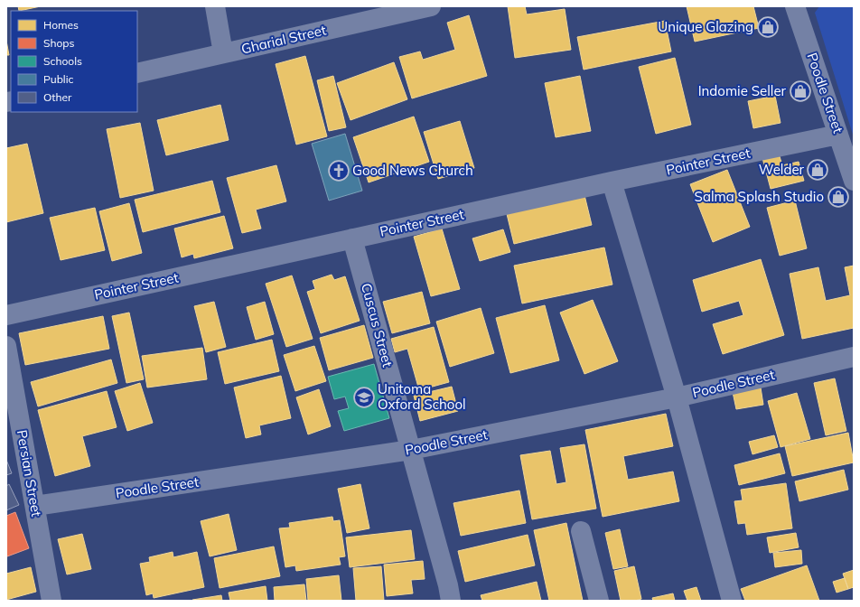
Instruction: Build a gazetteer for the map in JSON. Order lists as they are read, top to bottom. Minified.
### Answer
{"streets":{"street":["Gharial Street","Poodle Street","Pointer Street","Cuscus Street","Persian Street"]},"crossings":[["Poodle Street","Pointer Street"],["Poodle Street","Cuscus Street"],["Poodle Street","Persian Street"],["Pointer Street","Cuscus Street"]],"places":{"shop":["Unique Glazing","Indomie Seller","Welder","Salma Splash Studio"],"church":["Good News Church"],"school or university":["Unitoma Oxford School"]},"legend":["Homes","Shops","Schools","Public","Other"]}
